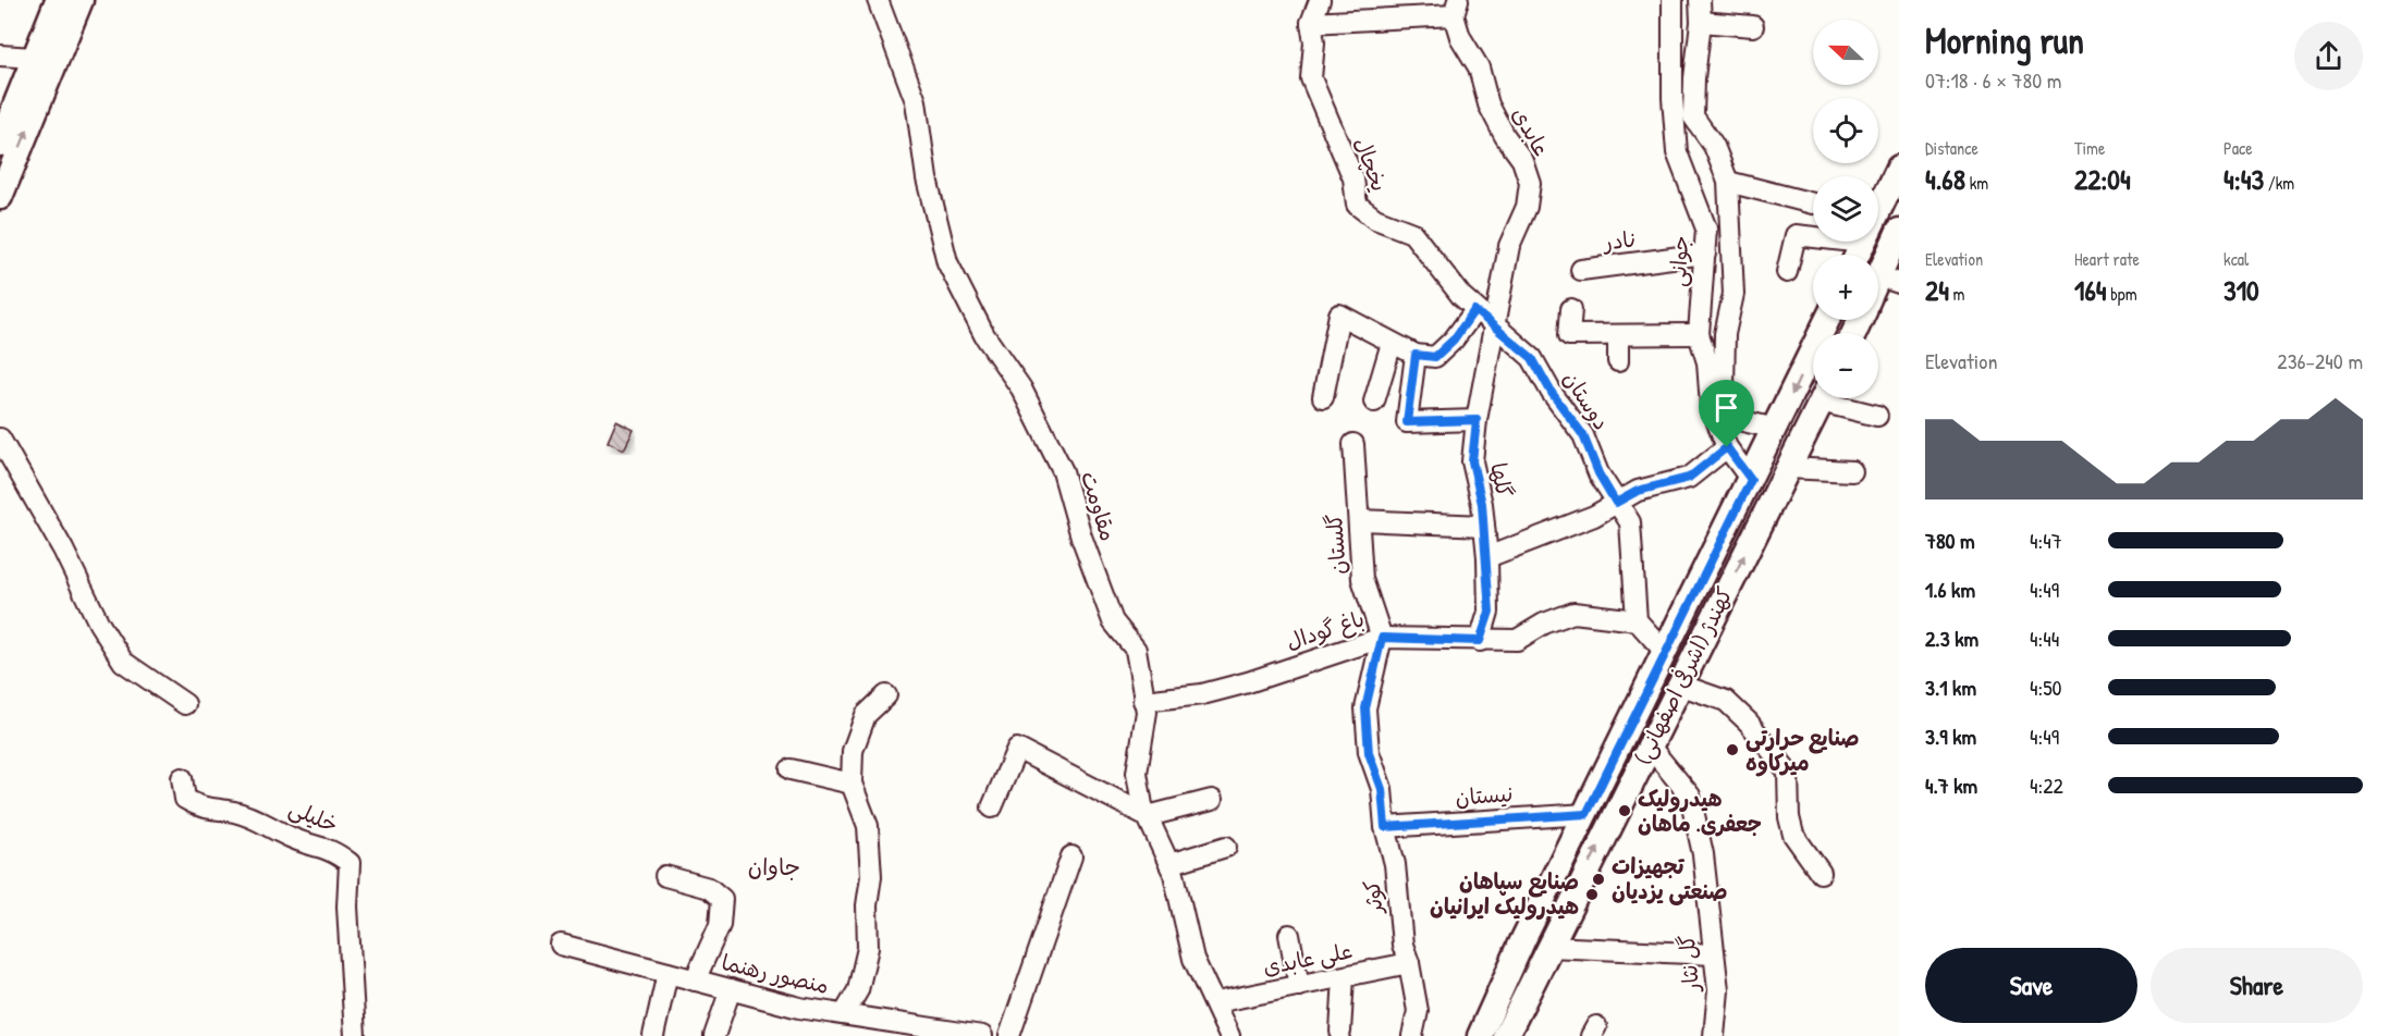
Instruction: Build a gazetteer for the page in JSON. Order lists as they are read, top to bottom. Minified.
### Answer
{"streets":{"main road":["کهندژ (اشرفی اصفهانی)"],"street":["عابدی","یخچال","نادر","جوانی","دوستان","گلها","مقاومت","گلستان","باغ گودال","نیستان","خلیلی","کوثر","علی عابدی","گل نثار","منصور رهنما"]},"crossings":[["عابدی","یخچال"],["عابدی","دوستان"],["عابدی","گلها"],["یخچال","دوستان"],["یخچال","گلها"],["نادر","جوانی"],["جوانی","کهندژ (اشرفی اصفهانی)"],["دوستان","گلها"],["دوستان","باغ گودال"],["گلها","باغ گودال"],["مقاومت","باغ گودال"],["مقاومت","علی عابدی"],["گلستان","باغ گودال"],["گلستان","کوثر"],["باغ گودال","کوثر"],["کهندژ (اشرفی اصفهانی)","نیستان"],["کهندژ (اشرفی اصفهانی)","گل نثار"],["نیستان","کوثر"],["کوثر","علی عابدی"]],"districts":["جاوان"],"places":["صنایع حرارتی میرکاوه","هیدرولیک جعفری. ماهان","تجهیزات صنعتی یزدیان","صنایع سپاهان هیدرولیک ایرانیان"],"north":"left","page":{"heading":["Morning run","07:18 · 6 × 780 m"],"map_buttons":["+","−"],"stats":[["Distance","4.68 km"],["Time","22:04"],["Pace","4:43 /km"],["Elevation","24 m"],["Heart rate","164 bpm"],["kcal","310"]],"chart":["Elevation","236–240 m"],"list":[{"name":"780 m","note":"4:47"},{"name":"1.6 km","note":"4:49"},{"name":"2.3 km","note":"4:44"},{"name":"3.1 km","note":"4:50"},{"name":"3.9 km","note":"4:49"},{"name":"4.7 km","note":"4:22"}],"buttons":["Save","Share"]}}
